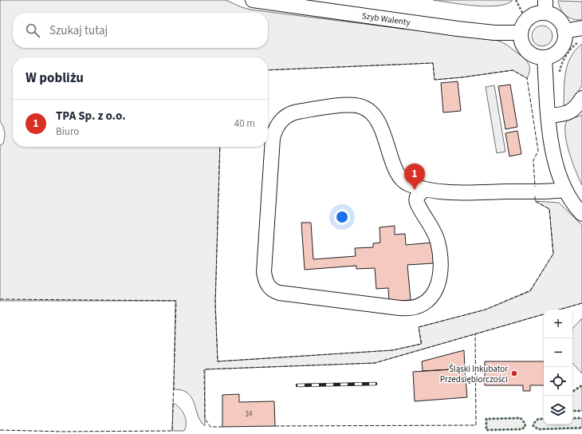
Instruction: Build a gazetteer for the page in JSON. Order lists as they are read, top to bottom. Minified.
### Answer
{"streets":{"street":["Szyb Walenty"]},"places":["Śląski Inkubator Przedsiębiorczości"],"house_numbers":["34"],"page":{"search":"Szukaj tutaj","heading":"W pobliżu","list":[{"mark":"1","name":"TPA Sp. z o.o.","note":"Biuro","value":"40 m"}],"pins":"1","map_buttons":["+","−"]}}
